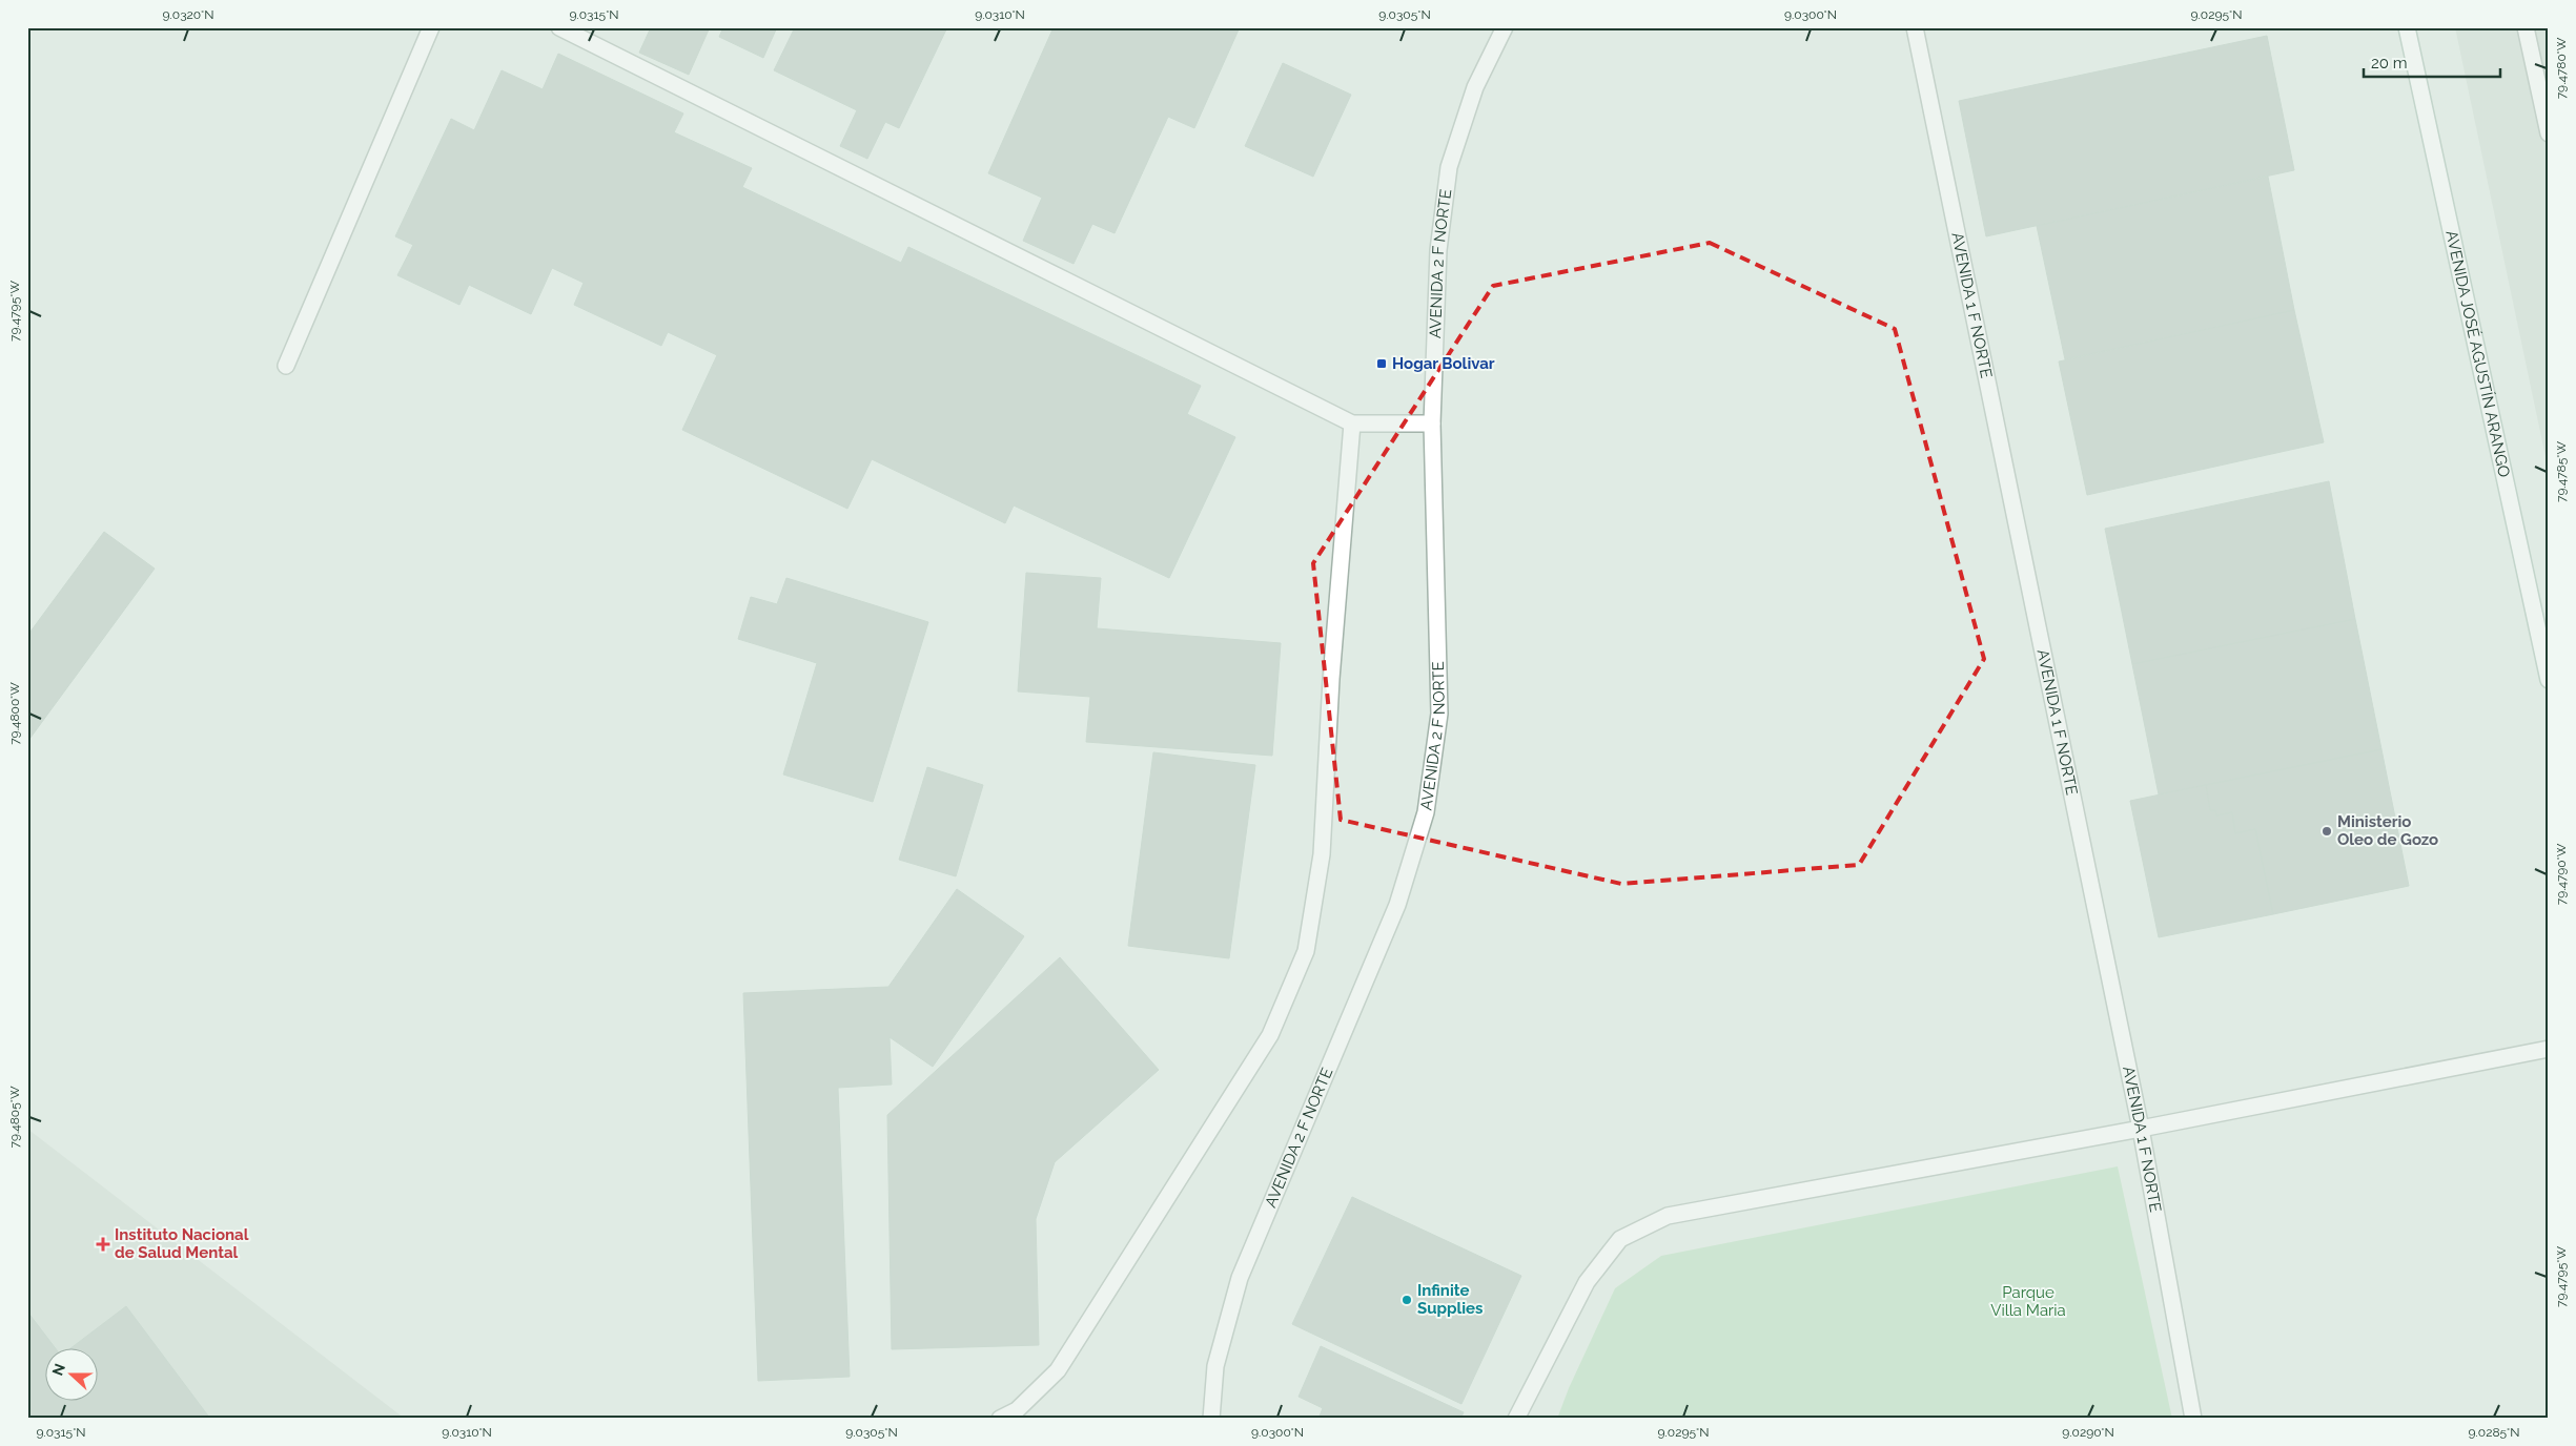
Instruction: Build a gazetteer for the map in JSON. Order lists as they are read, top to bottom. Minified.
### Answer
{"streets":{"street":["AVENIDA 2 F NORTE","AVENIDA 1 F NORTE","AVENIDA JOSÉ AGUSTÍN ARANGO"]},"parks":["Parque Villa Maria"],"places":{"transit":["Hogar Bolivar"],"other":["Ministerio Oleo de Gozo","Infinite Supplies"],"health":["Instituto Nacional de Salud Mental"]},"scale_bar":"20 m","north":"left","coordinates":["9.0320°N","9.0315°N","9.0310°N","9.0305°N","9.0300°N","9.0295°N","79.4780°W","79.4795°W","79.4785°W","79.4800°W","79.4790°W","79.4805°W","9.0290°N","9.0285°N"]}
